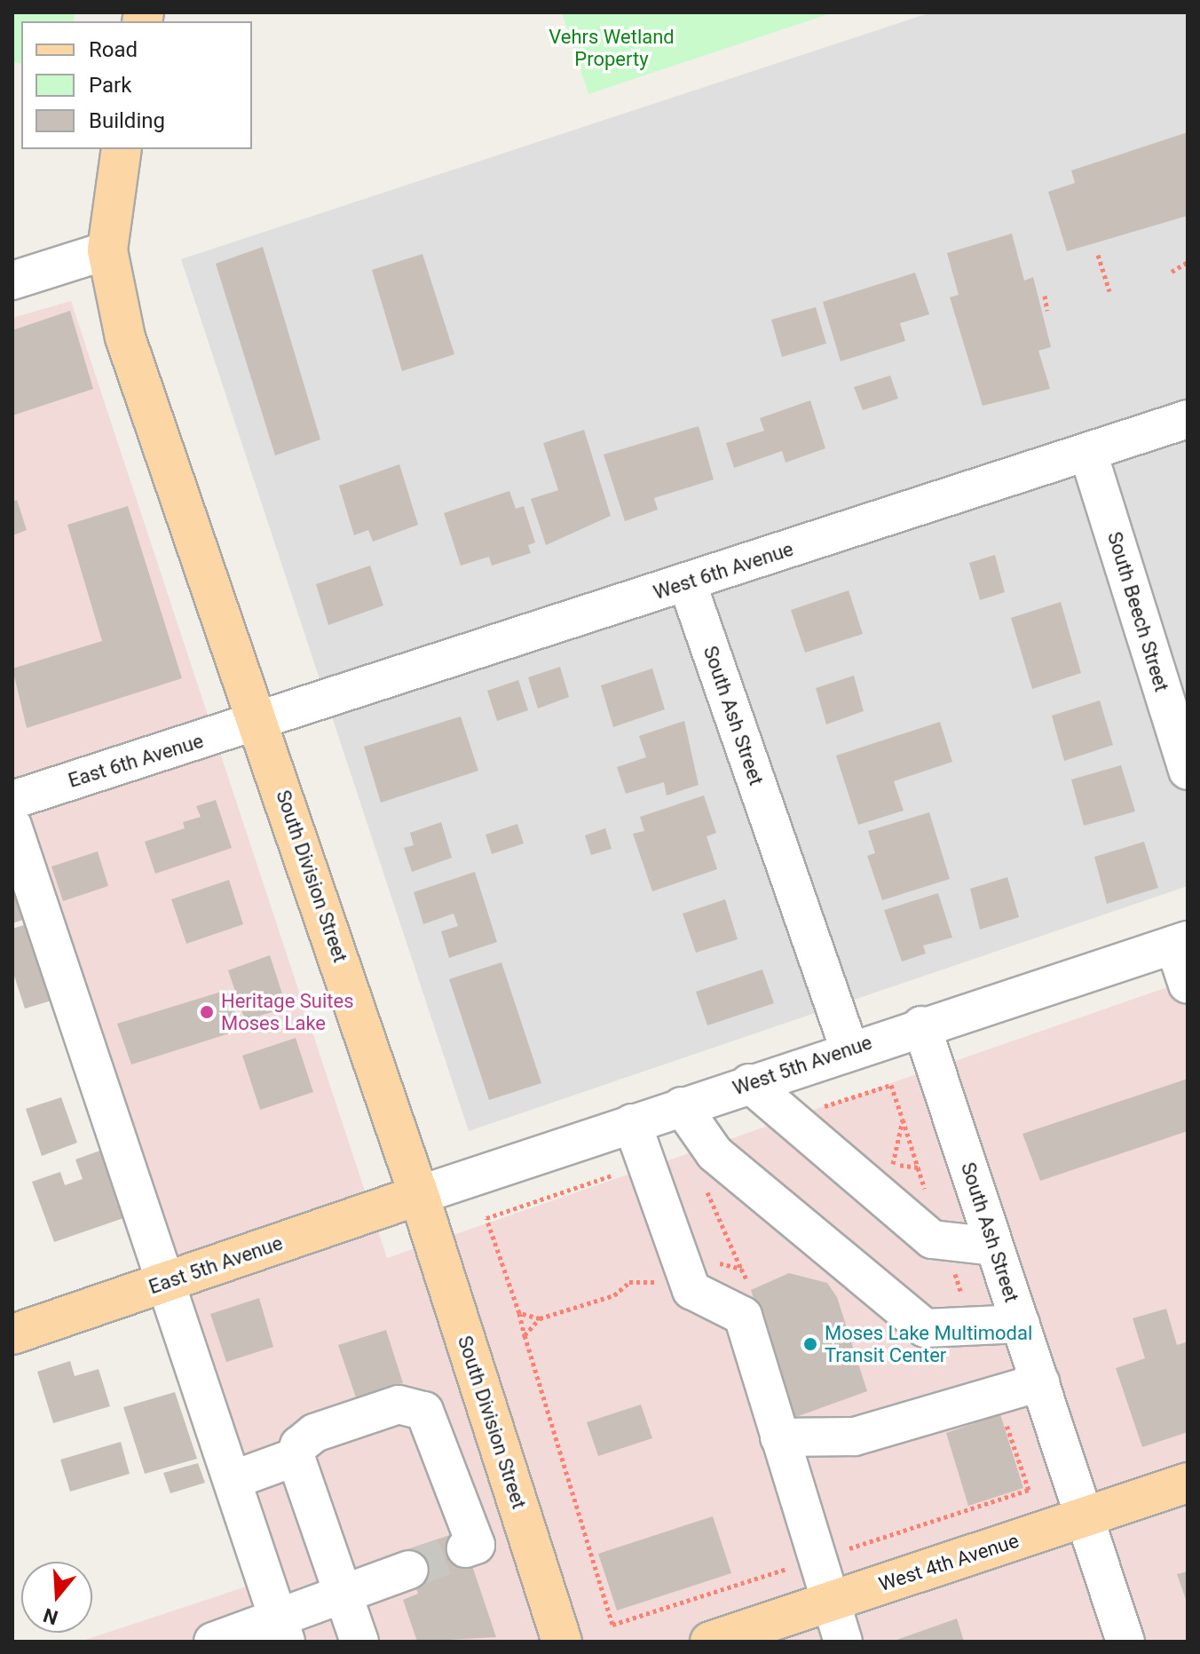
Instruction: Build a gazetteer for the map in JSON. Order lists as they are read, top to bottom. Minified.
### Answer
{"streets":{"main road":["South Division Street","East 5th Avenue","West 4th Avenue"],"street":["West 6th Avenue","South Beech Street","South Ash Street","East 6th Avenue","West 5th Avenue"]},"crossings":[["West 6th Avenue","South Beech Street"],["West 6th Avenue","South Ash Street"],["West 6th Avenue","East 6th Avenue"],["West 6th Avenue","South Division Street"],["South Ash Street","West 5th Avenue"],["South Ash Street","West 4th Avenue"],["East 6th Avenue","South Division Street"],["South Division Street","West 5th Avenue"],["South Division Street","East 5th Avenue"],["West 5th Avenue","East 5th Avenue"]],"parks":["Vehrs Wetland Property"],"places":["Heritage Suites Moses Lake","Moses Lake Multimodal Transit Center"],"legend":["Road","Park","Building"],"north":"bottom"}
